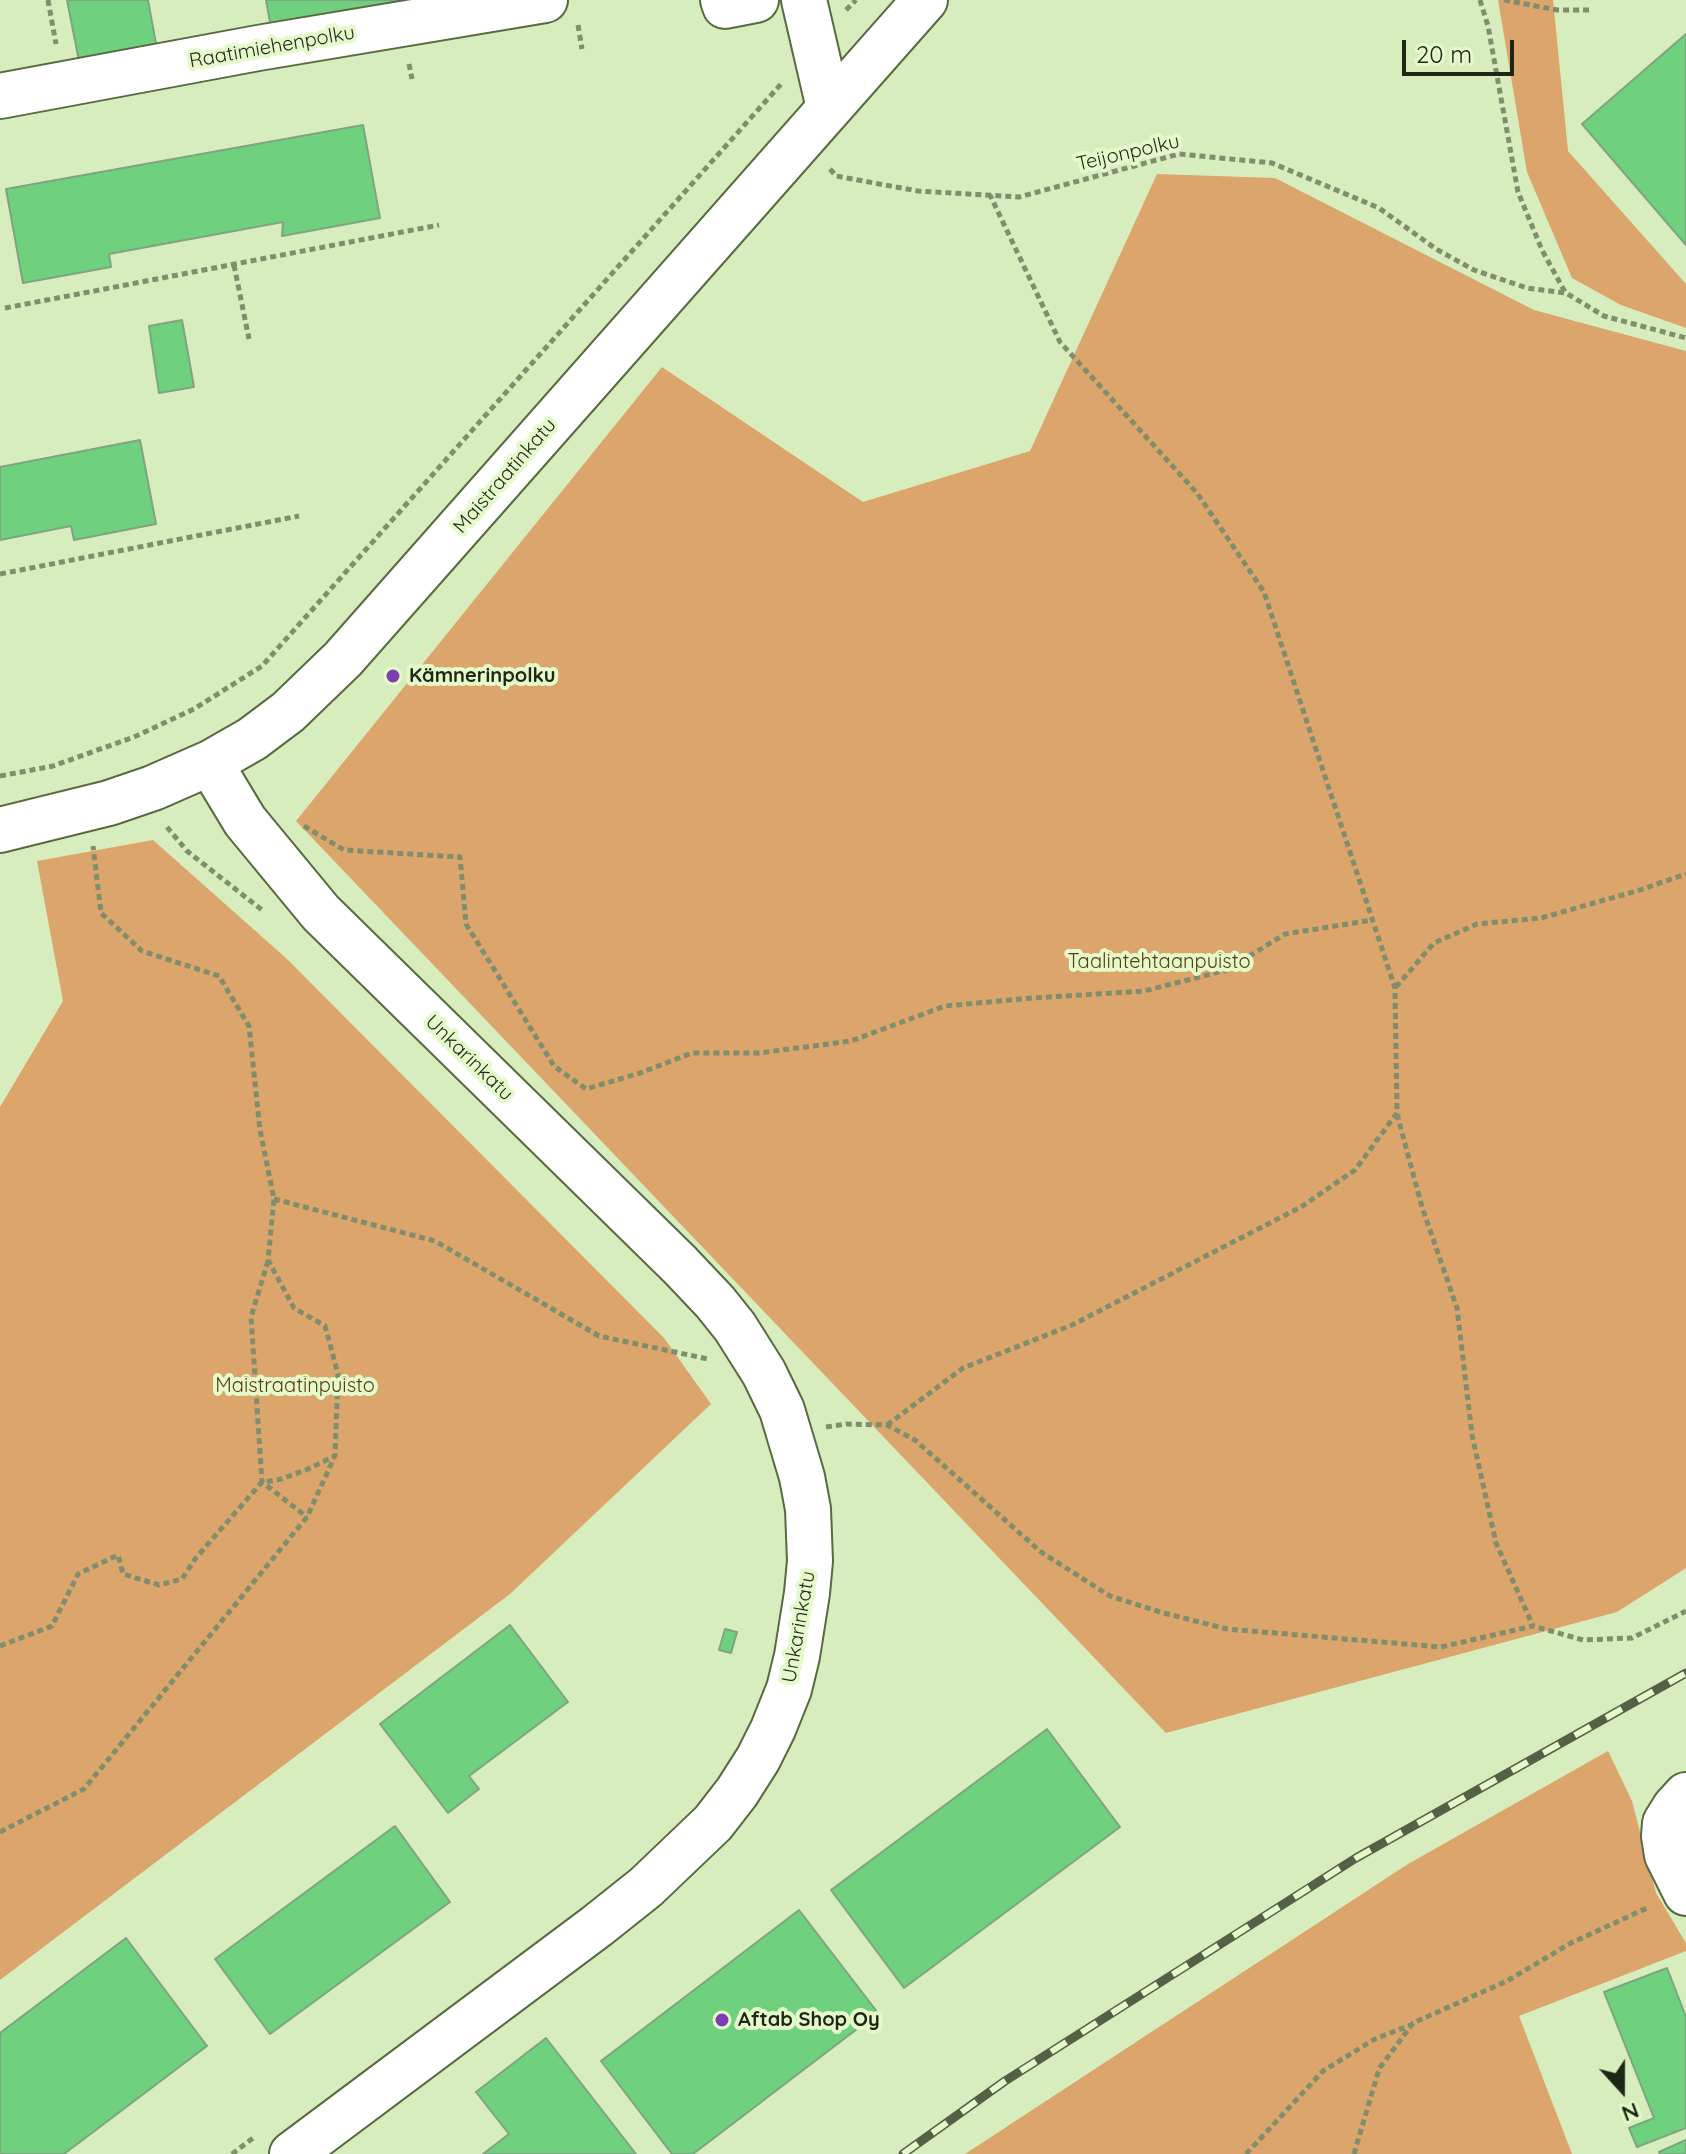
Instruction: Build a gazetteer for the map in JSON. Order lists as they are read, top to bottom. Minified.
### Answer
{"streets":{"street":["Raatimiehenpolku","Maistraatinkatu","Unkarinkatu"],"path":["Teijonpolku"]},"crossings":[["Teijonpolku","Maistraatinkatu"],["Maistraatinkatu","Unkarinkatu"]],"parks":["Taalintehtaanpuisto","Maistraatinpuisto"],"places":["Kämnerinpolku","Aftab Shop Oy"],"scale_bar":"20 m","north":"bottom"}
